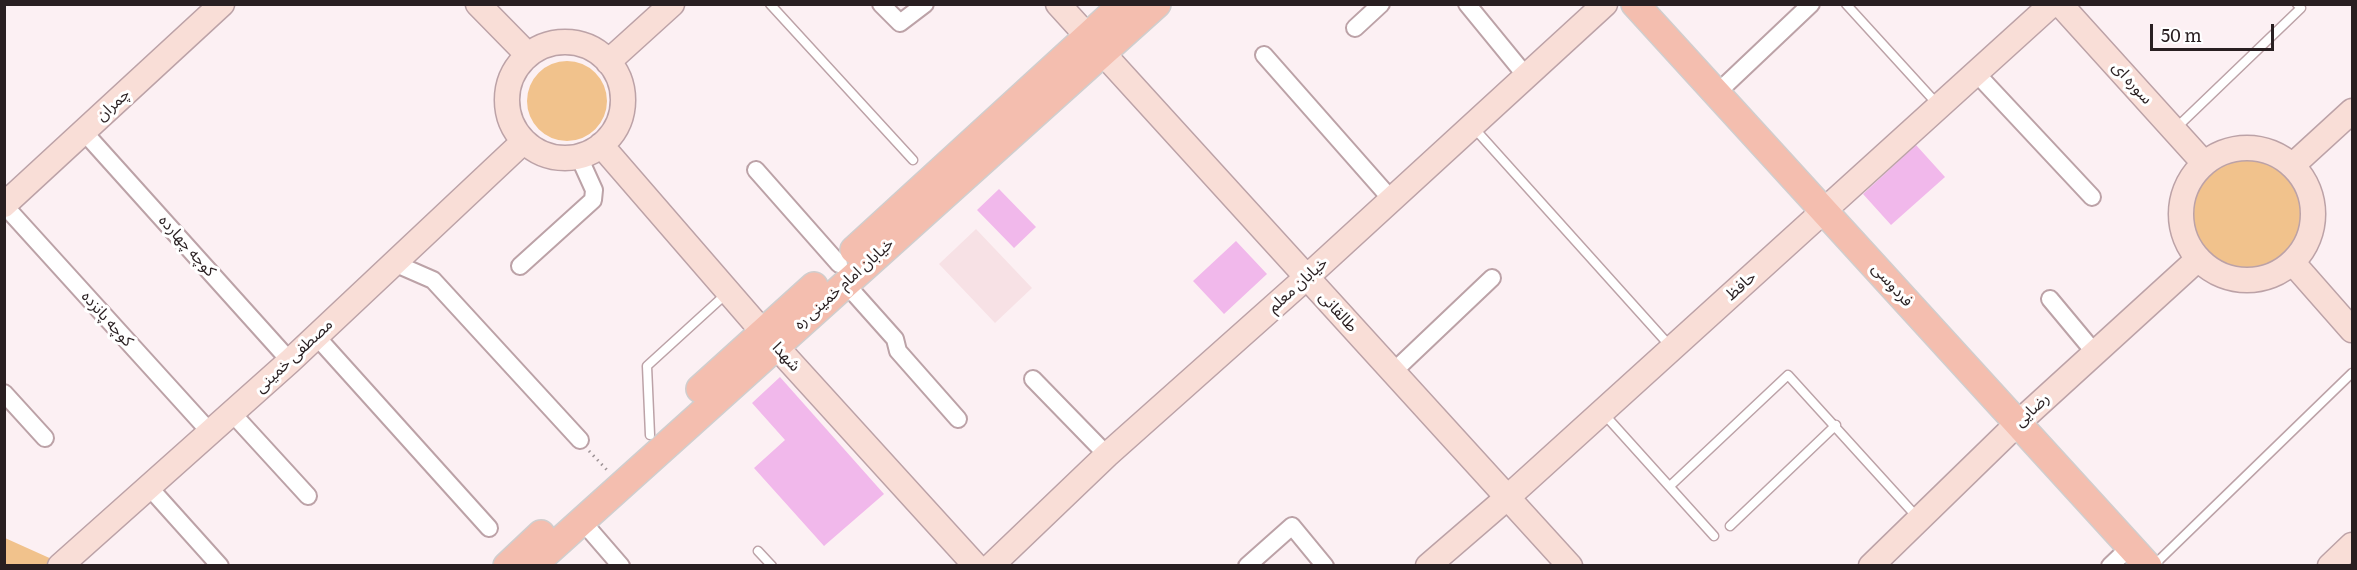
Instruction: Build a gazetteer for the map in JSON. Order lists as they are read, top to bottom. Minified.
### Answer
{"streets":{"main road":["خیابان امام خمینی ره","فردوسی"],"street":["سوره ای","چمران","کوچه چهارده","خیابان معلم","حافظ","طالقانی","کوچه پانزده","مصطفی خمینی","شهدا","رضایی"]},"crossings":[["سوره ای","رضایی"],["چمران","کوچه چهارده"],["چمران","کوچه پانزده"],["کوچه چهارده","مصطفی خمینی"],["خیابان امام خمینی ره","طالقانی"],["خیابان امام خمینی ره","شهدا"],["خیابان معلم","طالقانی"],["فردوسی","حافظ"],["فردوسی","رضایی"],["حافظ","طالقانی"],["کوچه پانزده","مصطفی خمینی"],["مصطفی خمینی","شهدا"]],"scale_bar":"50 m"}
